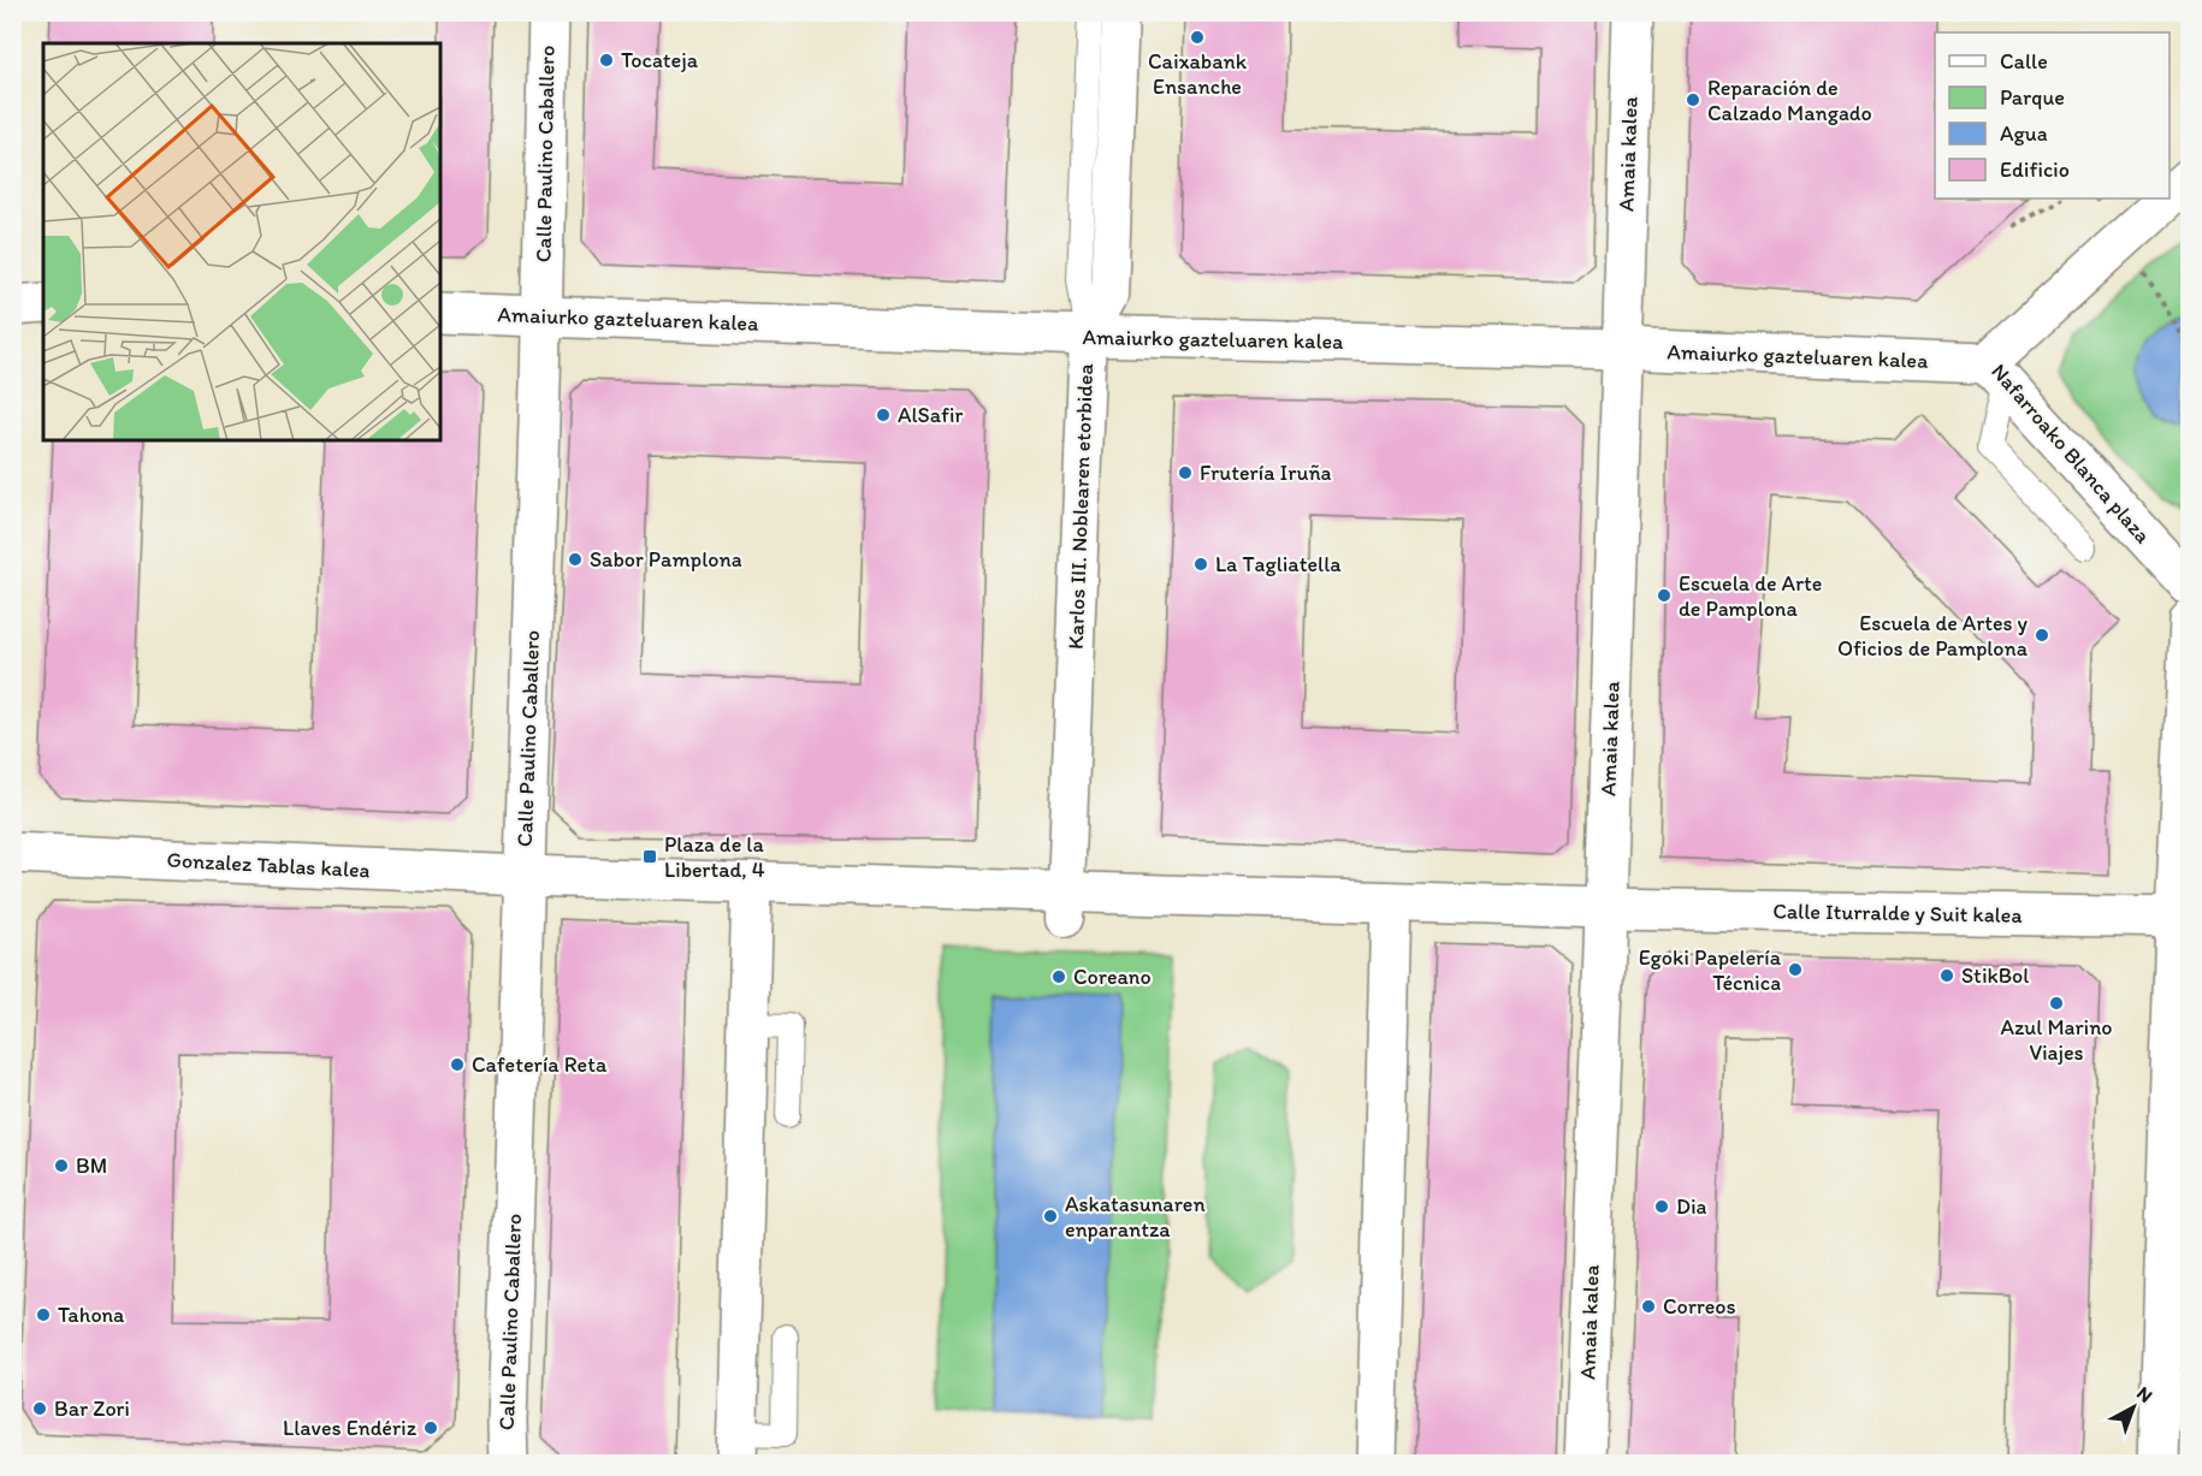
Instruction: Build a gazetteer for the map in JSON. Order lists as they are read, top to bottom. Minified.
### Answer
{"streets":{"street":["Calle Paulino Caballero","Amaia kalea","Amaiurko gazteluaren kalea","Nafarroako Blanca plaza","Karlos III. Noblearen etorbidea","Gonzalez Tablas kalea","Calle Iturralde y Suit kalea"]},"crossings":[["Calle Paulino Caballero","Amaiurko gazteluaren kalea"],["Calle Paulino Caballero","Gonzalez Tablas kalea"],["Amaia kalea","Amaiurko gazteluaren kalea"],["Amaia kalea","Calle Iturralde y Suit kalea"],["Amaiurko gazteluaren kalea","Nafarroako Blanca plaza"],["Amaiurko gazteluaren kalea","Karlos III. Noblearen etorbidea"]],"places":{"other":["Caixabank Ensanche","Tocateja","Reparación de Calzado Mangado","AlSafir","Frutería Iruña","Sabor Pamplona","La Tagliatella","Escuela de Arte de Pamplona","Escuela de Artes y Oficios de Pamplona","Egoki Papelería Técnica","StikBol","Coreano","Azul Marino Viajes","Cafetería Reta","BM","Dia","Askatasunaren enparantza","Correos","Tahona","Bar Zori","Llaves Endériz"],"transit":["Plaza de la Libertad, 4"]},"legend":["Calle","Parque","Agua","Edificio"],"north":"top right"}
